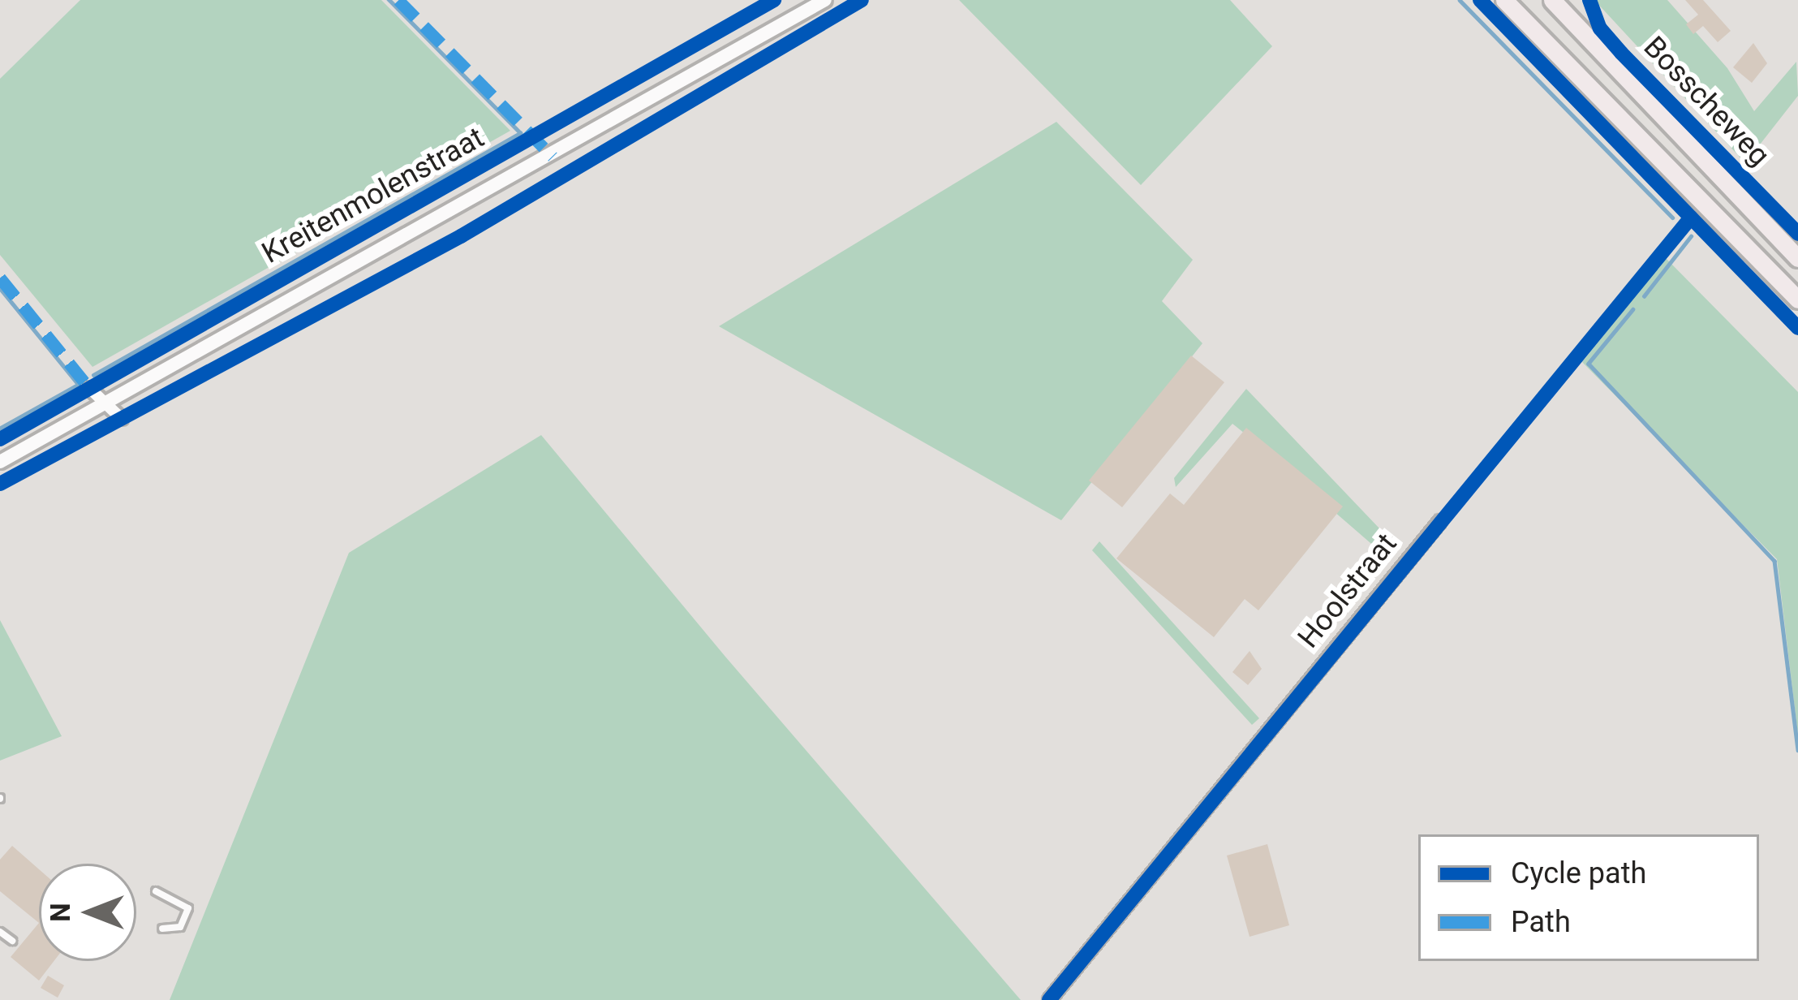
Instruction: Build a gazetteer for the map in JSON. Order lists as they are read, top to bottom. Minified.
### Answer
{"streets":{"main road":["Bosscheweg"],"street":["Kreitenmolenstraat","Hoolstraat"]},"legend":["Cycle path","Path"],"north":"left"}
